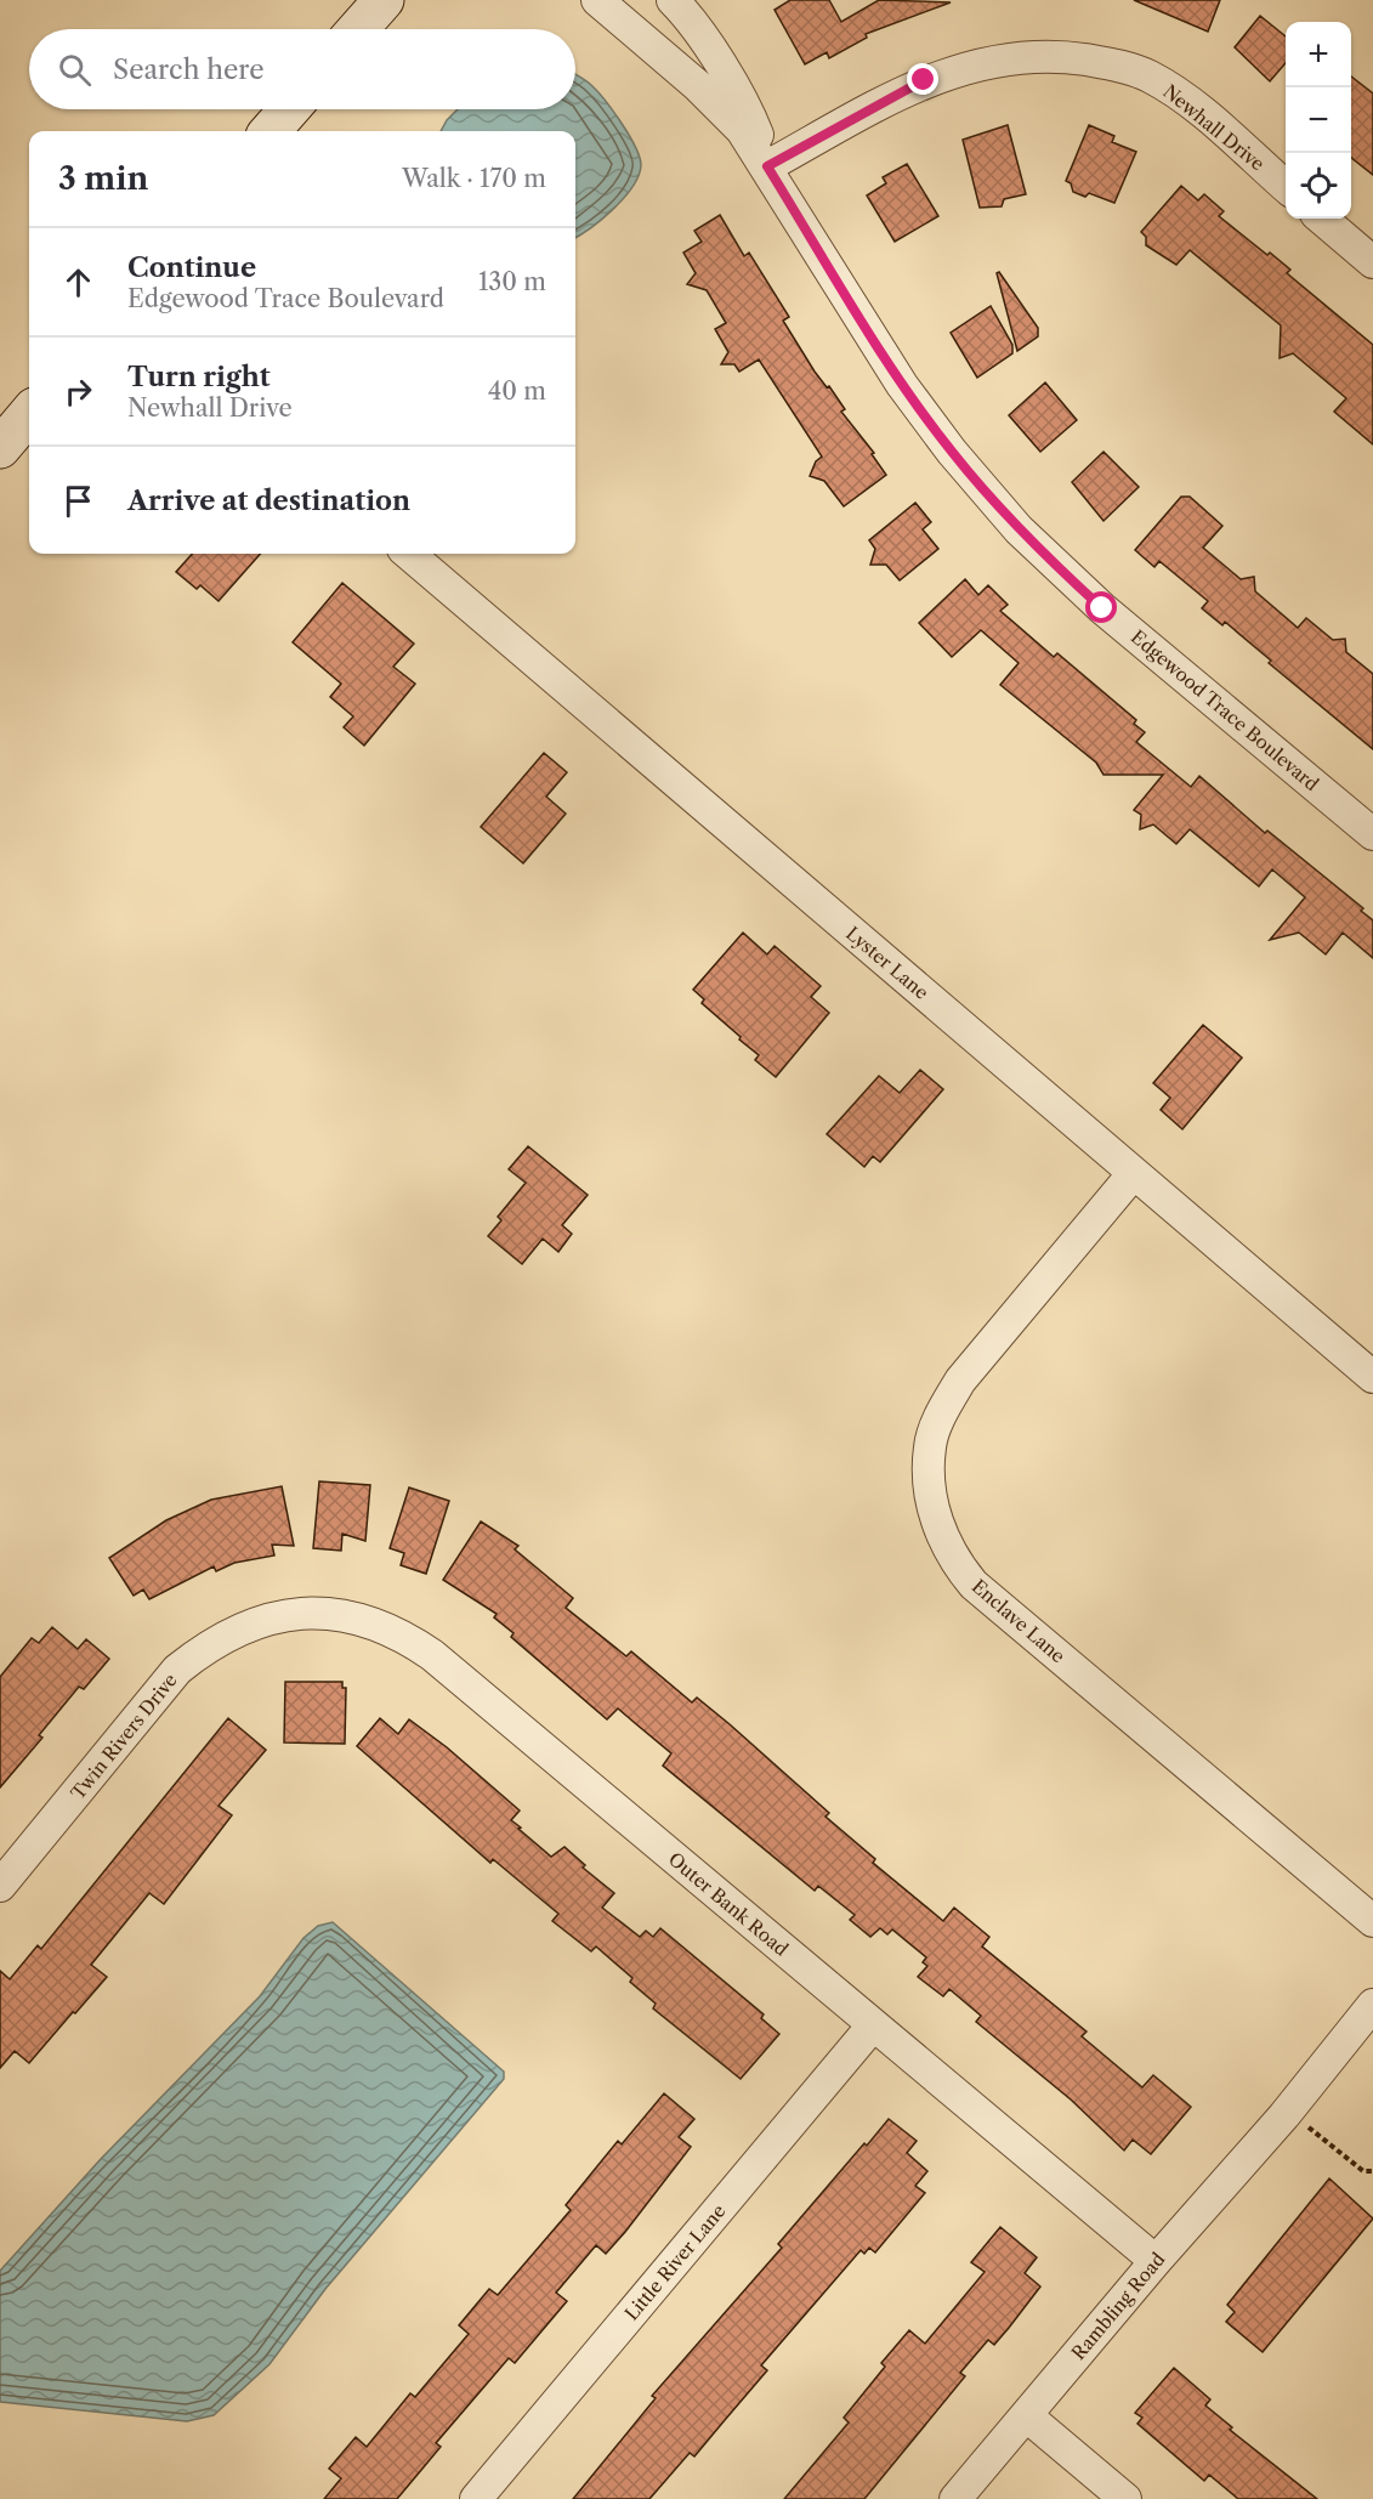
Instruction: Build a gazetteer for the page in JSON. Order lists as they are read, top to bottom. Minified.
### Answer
{"streets":{"street":["Newhall Drive","Edgewood Trace Boulevard","Lyster Lane","Enclave Lane","Twin Rivers Drive","Outer Bank Road","Little River Lane","Rambling Road"]},"crossings":[["Newhall Drive","Edgewood Trace Boulevard"],["Lyster Lane","Enclave Lane"],["Twin Rivers Drive","Outer Bank Road"],["Outer Bank Road","Little River Lane"],["Outer Bank Road","Rambling Road"]],"page":{"map_buttons":["+","−"],"search":"Search here","heading":["3 min","Walk · 170 m"],"list":[["Continue","Edgewood Trace Boulevard","130 m"],["Turn right","Newhall Drive","40 m"],"Arrive at destination"]}}
